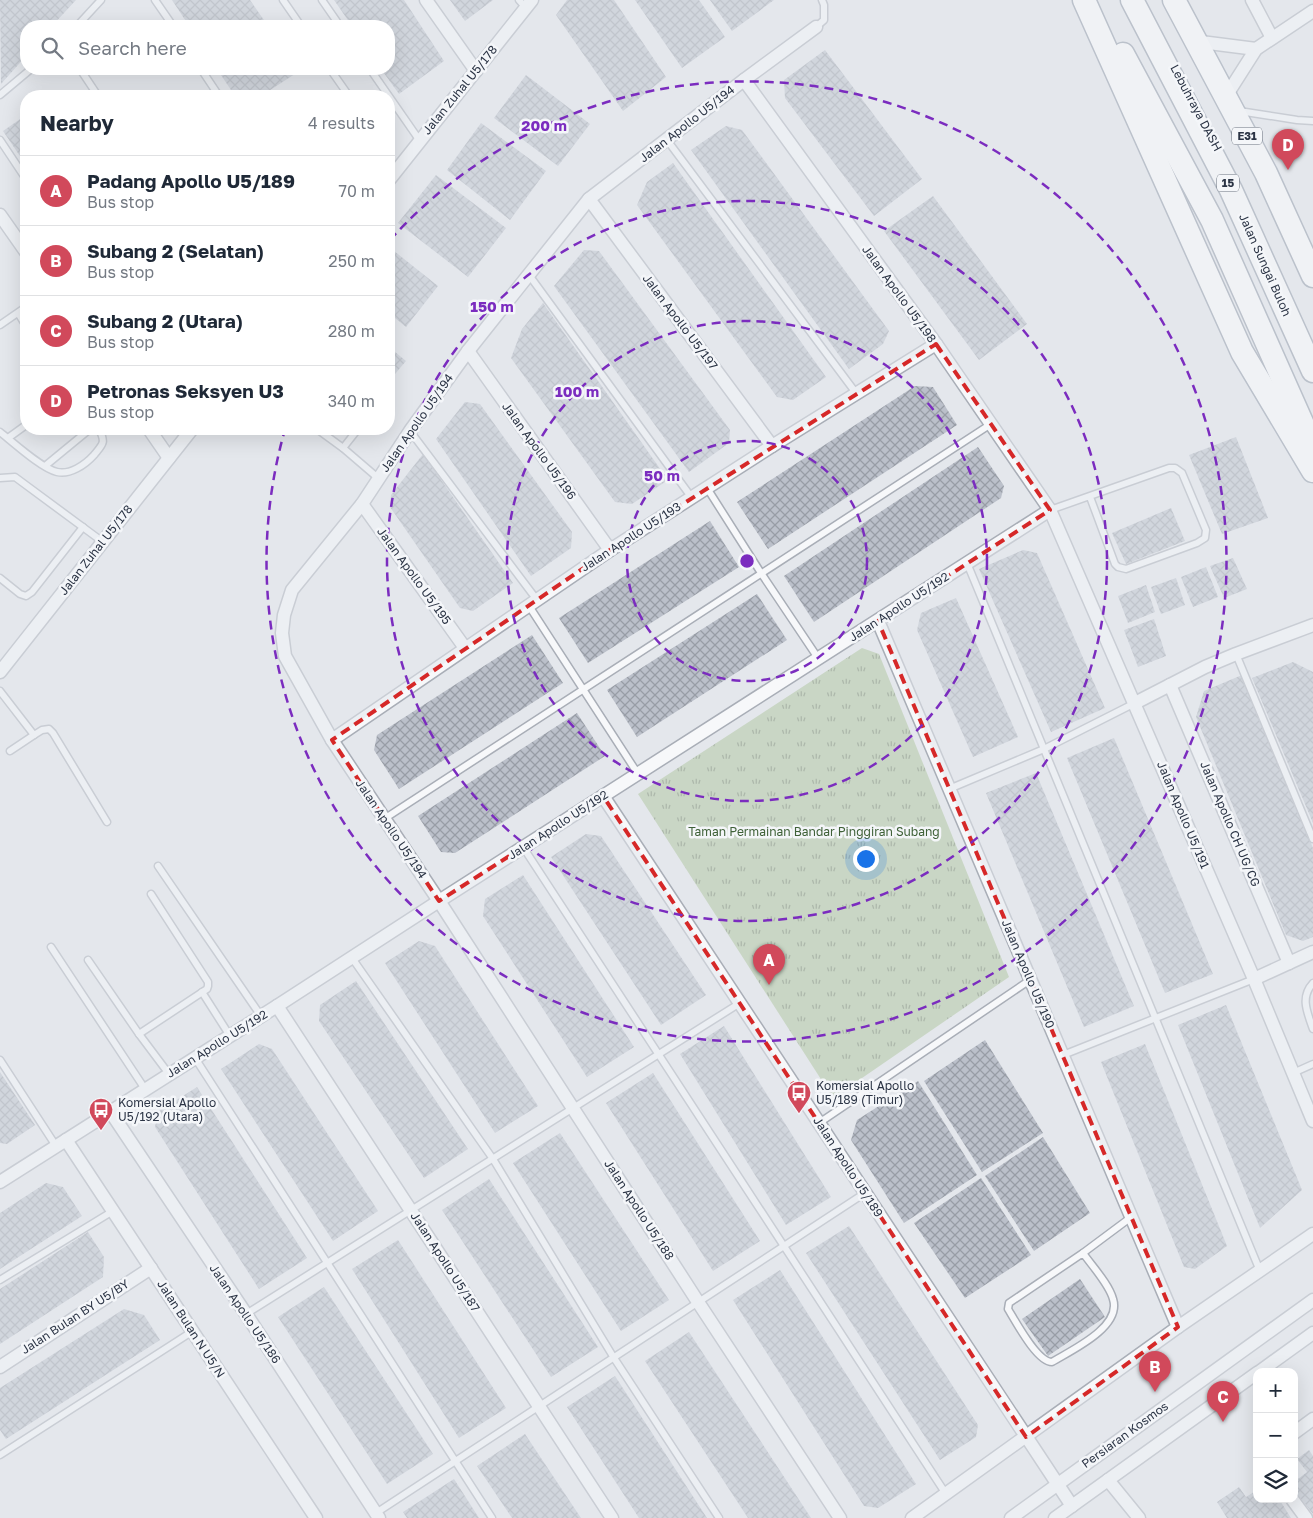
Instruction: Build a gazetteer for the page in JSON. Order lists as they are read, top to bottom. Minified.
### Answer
{"streets":{"highway":["Lebuhraya DASH","E31","15","Jalan Sungai Buloh"],"street":["Jalan Zuhal U5/178","Jalan Apollo U5/194","Jalan Apollo U5/198","Jalan Apollo U5/197","Jalan Apollo U5/196","Jalan Apollo U5/193","Jalan Apollo U5/195","Jalan Apollo U5/192","Jalan Apollo U5/191","Jalan Apollo CH UG/CG","Jalan Apollo U5/190","Jalan Apollo U5/189","Jalan Apollo U5/188","Jalan Apollo U5/187","Jalan Apollo U5/186","Jalan Bulan BY U5/BY","Jalan Bulan N U5/N","Persiaran Kosmos"]},"crossings":[["Jalan Apollo U5/194","Jalan Apollo U5/198"],["Jalan Apollo U5/194","Jalan Apollo U5/197"],["Jalan Apollo U5/194","Jalan Apollo U5/196"],["Jalan Apollo U5/194","Jalan Apollo U5/193"],["Jalan Apollo U5/194","Jalan Apollo U5/195"],["Jalan Apollo U5/194","Jalan Apollo U5/192"],["Jalan Apollo U5/194","Jalan Apollo U5/188"],["Jalan Apollo U5/198","Jalan Apollo U5/193"],["Jalan Apollo U5/198","Jalan Apollo U5/192"],["Jalan Apollo U5/198","Jalan Apollo U5/191"],["Jalan Apollo U5/197","Jalan Apollo U5/193"],["Jalan Apollo U5/196","Jalan Apollo U5/193"],["Jalan Apollo U5/193","Jalan Apollo U5/195"],["Jalan Apollo U5/192","Jalan Apollo U5/191"],["Jalan Apollo U5/192","Jalan Apollo U5/190"],["Jalan Apollo U5/192","Jalan Apollo U5/189"],["Jalan Apollo U5/192","Jalan Apollo U5/188"],["Jalan Apollo U5/192","Jalan Apollo U5/187"],["Jalan Apollo U5/192","Jalan Apollo U5/186"],["Jalan Apollo U5/192","Jalan Bulan N U5/N"],["Jalan Apollo U5/189","Persiaran Kosmos"],["Jalan Bulan BY U5/BY","Jalan Bulan N U5/N"]],"parks":["Taman Permainan Bandar Pinggiran Subang"],"places":{"bus stop":["Komersial Apollo U5/189 (Timur)","Komersial Apollo U5/192 (Utara)"]},"page":{"search":"Search here","heading":["Nearby","4 results"],"pins":["D","A","B","C"],"list":[{"mark":"A","name":"Padang Apollo U5/189","note":"Bus stop","value":"70 m"},{"mark":"B","name":"Subang 2 (Selatan)","note":"Bus stop","value":"250 m"},{"mark":"C","name":"Subang 2 (Utara)","note":"Bus stop","value":"280 m"},{"mark":"D","name":"Petronas Seksyen U3","note":"Bus stop","value":"340 m"}],"map_buttons":["+","−"]},"rings":["200 m","150 m","100 m","50 m"]}
